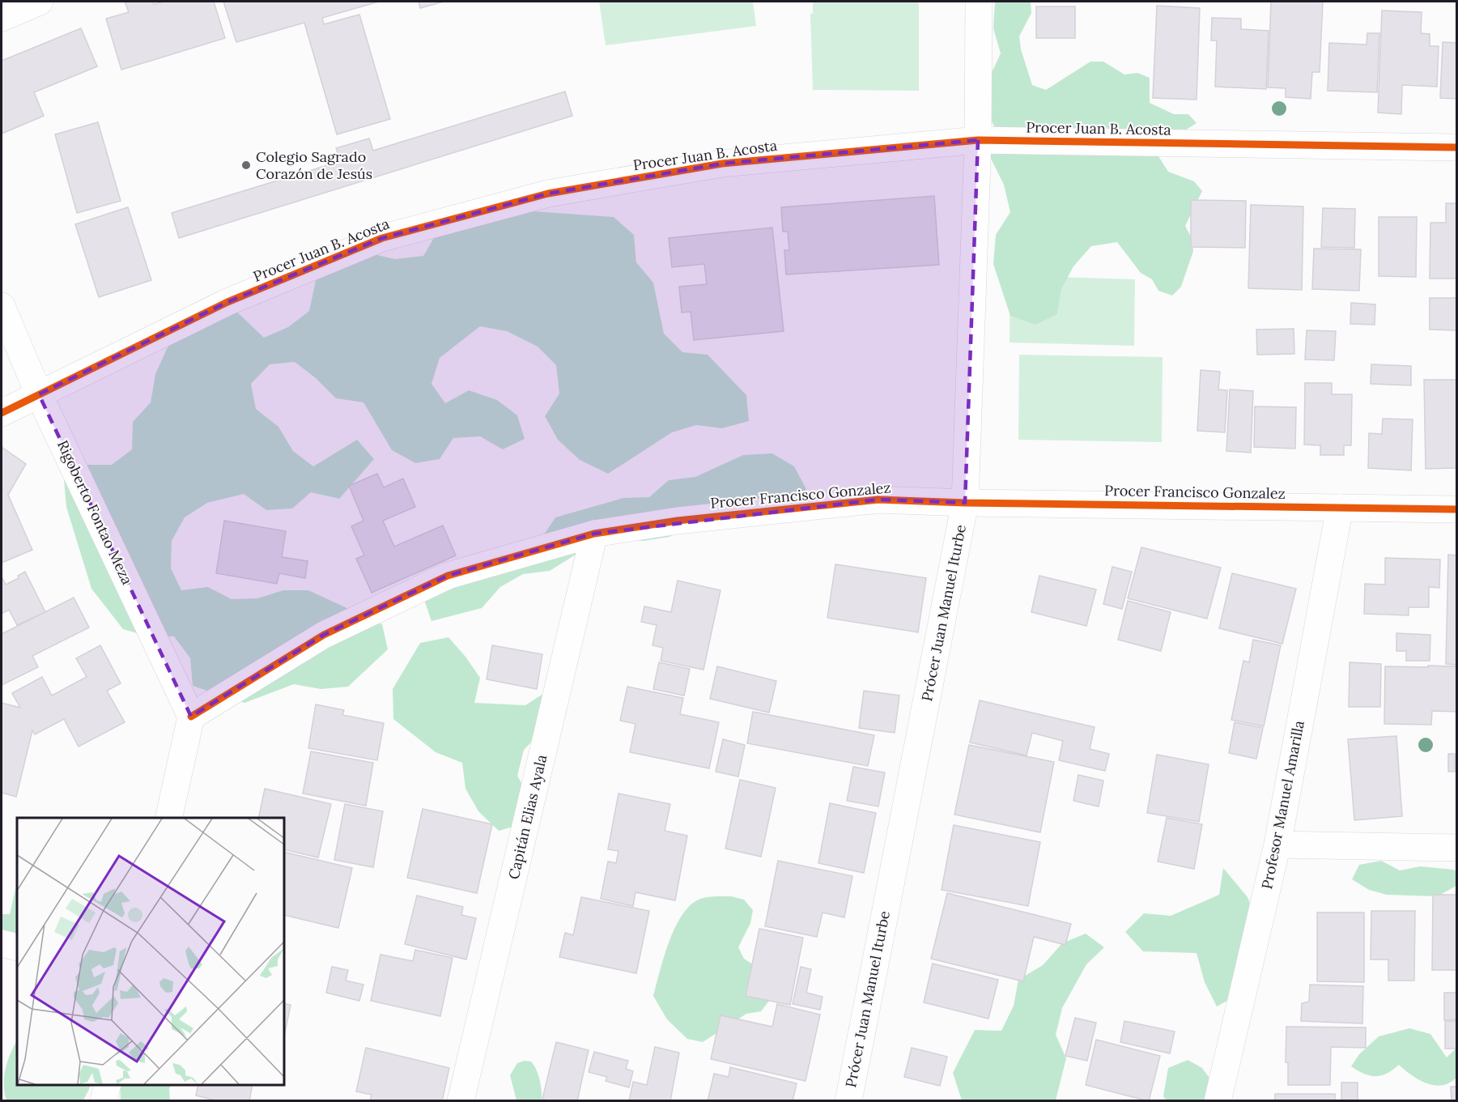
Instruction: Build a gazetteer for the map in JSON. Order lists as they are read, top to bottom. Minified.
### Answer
{"streets":{"street":["Procer Juan B. Acosta","Procer Francisco Gonzalez","Rigoberto Fontao Meza","Prócer Juan Manuel Iturbe","Profesor Manuel Amarilla","Capitán Elias Ayala"]},"crossings":[["Procer Juan B. Acosta","Rigoberto Fontao Meza"],["Procer Juan B. Acosta","Prócer Juan Manuel Iturbe"],["Procer Francisco Gonzalez","Rigoberto Fontao Meza"],["Procer Francisco Gonzalez","Prócer Juan Manuel Iturbe"],["Procer Francisco Gonzalez","Profesor Manuel Amarilla"],["Procer Francisco Gonzalez","Capitán Elias Ayala"]],"places":["Colegio Sagrado Corazón de Jesús"]}
